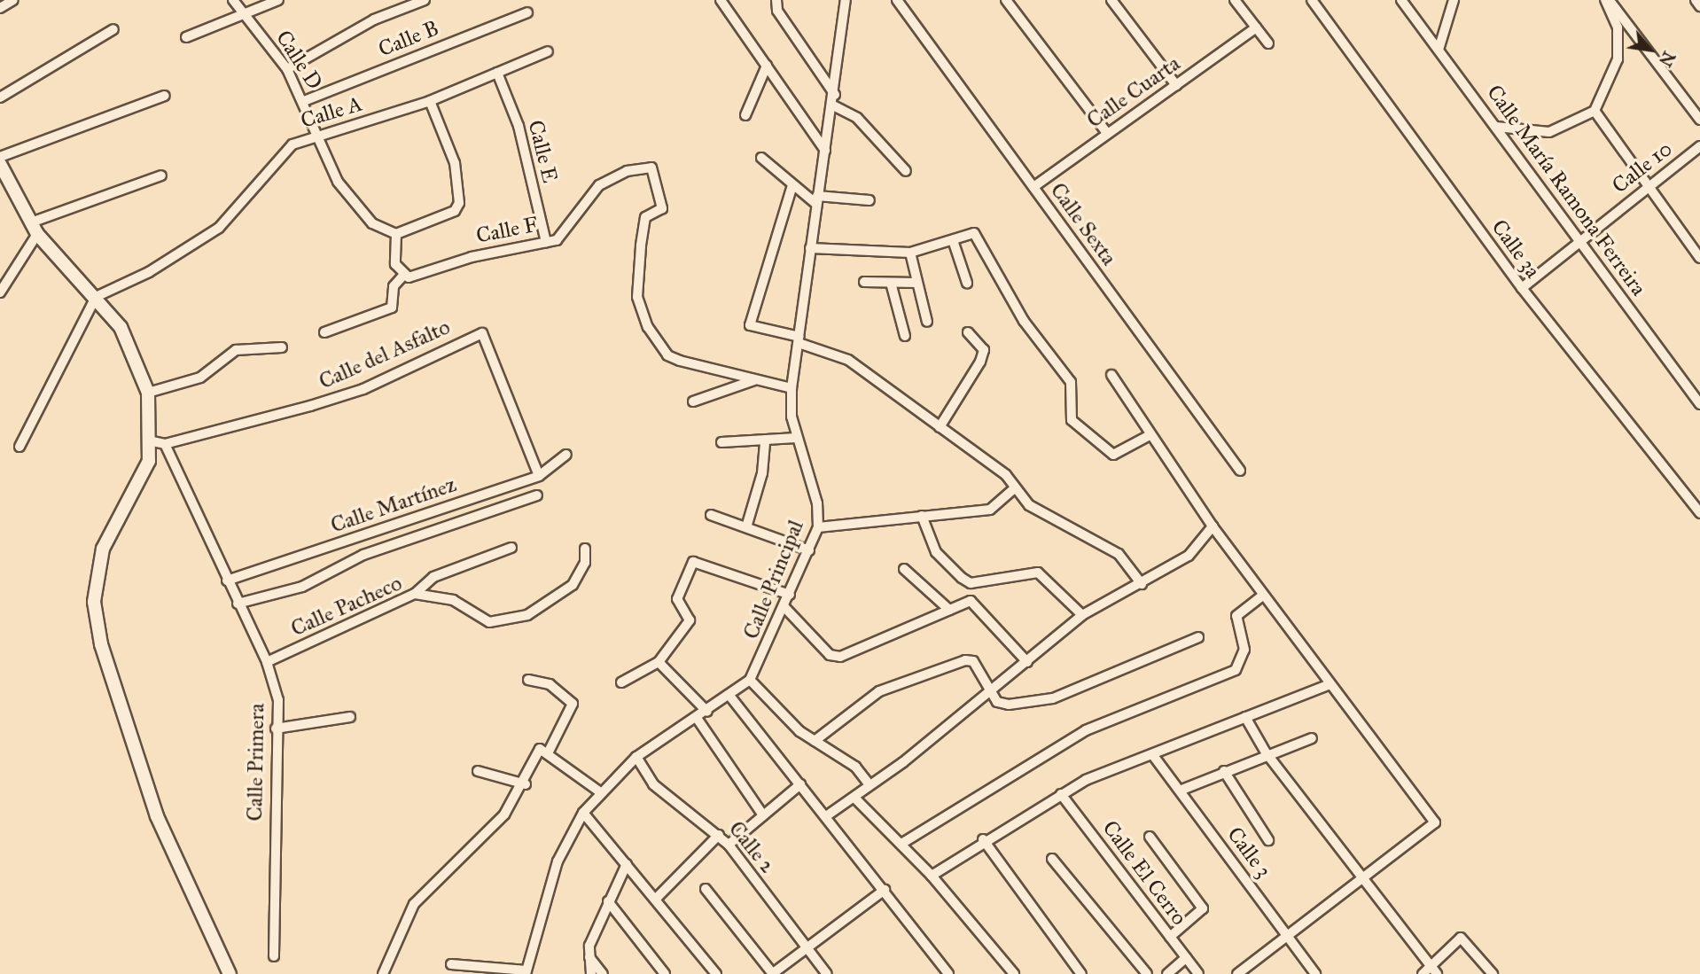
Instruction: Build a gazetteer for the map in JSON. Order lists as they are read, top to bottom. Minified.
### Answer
{"streets":{"street":["Calle B","Calle D","Calle Cuarta","Calle A","Calle E","Calle 10","Calle María Ramona Ferreira","Calle Sexta","Calle F","Calle 3a","Calle del Asfalto","Calle Martínez","Calle Principal","Calle Pacheco","Calle Primera","Calle 2","Calle 3","Calle El Cerro"]},"crossings":[["Calle B","Calle D"],["Calle D","Calle A"],["Calle Cuarta","Calle Sexta"],["Calle A","Calle E"],["Calle E","Calle F"],["Calle 10","Calle María Ramona Ferreira"],["Calle 10","Calle 3a"],["Calle del Asfalto","Calle Martínez"],["Calle del Asfalto","Calle Primera"],["Calle Martínez","Calle Primera"],["Calle Principal","Calle 2"],["Calle Pacheco","Calle Primera"]],"north":"bottom right"}
